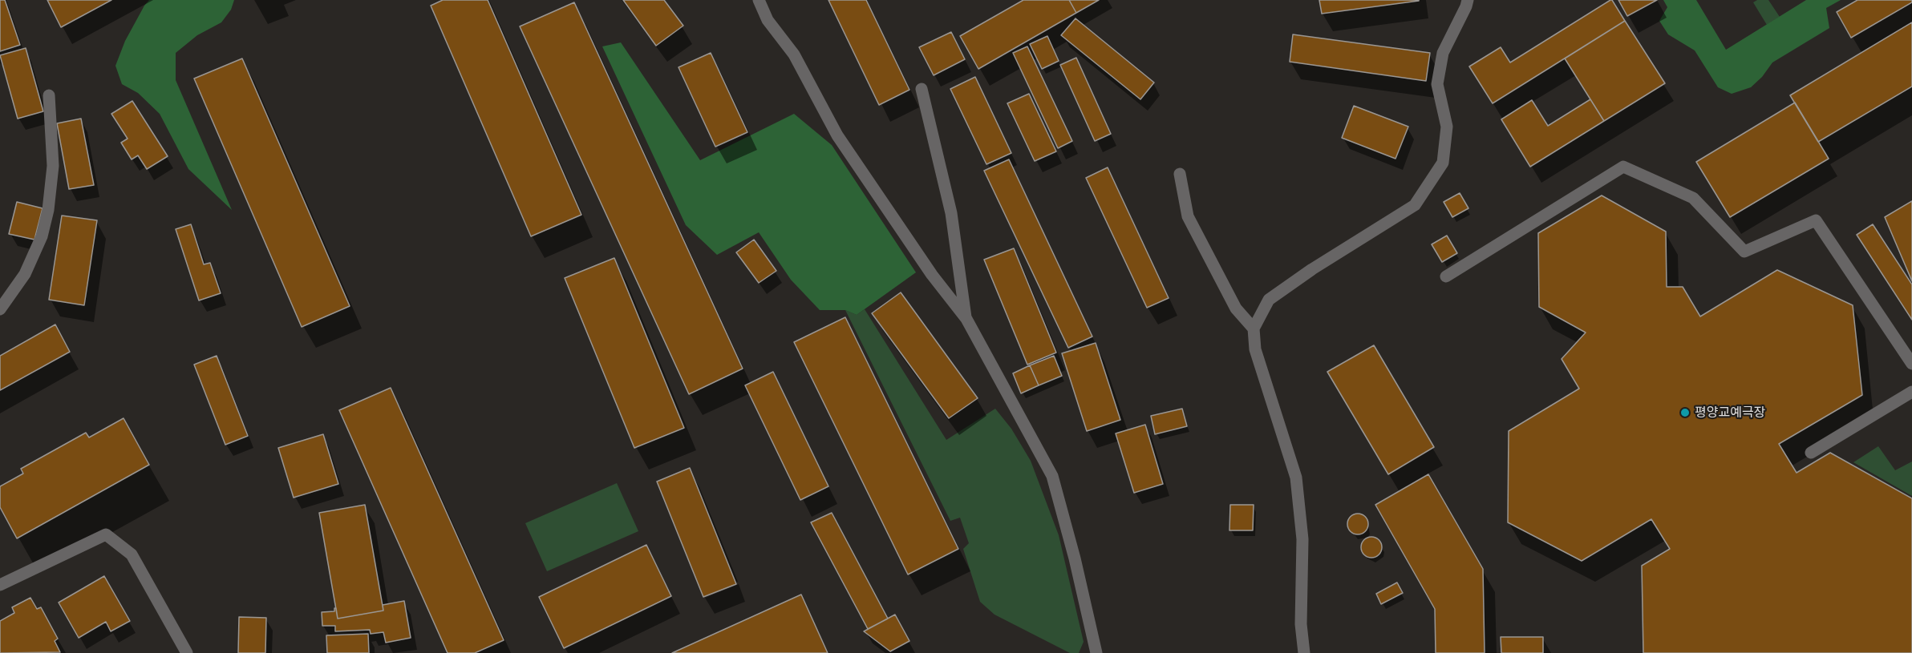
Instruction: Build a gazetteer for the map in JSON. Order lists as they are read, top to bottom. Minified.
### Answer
{"places":["평양교예극장"]}
